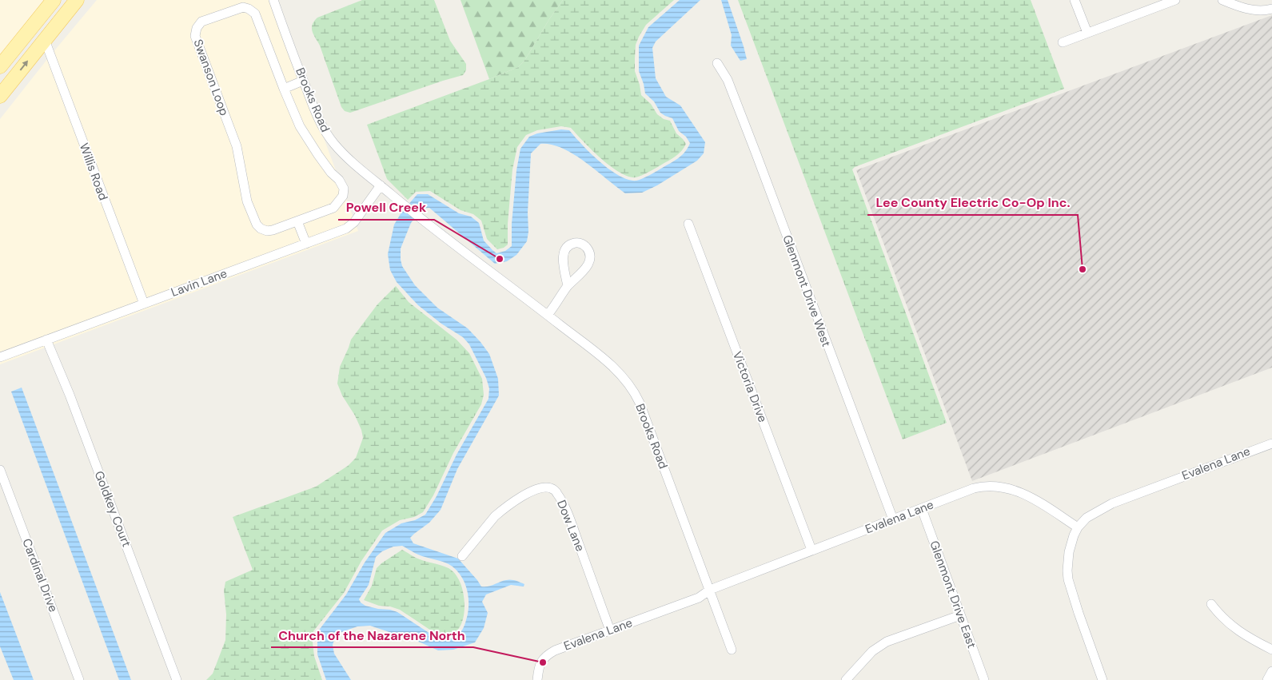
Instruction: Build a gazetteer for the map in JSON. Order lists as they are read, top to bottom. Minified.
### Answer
{"streets":{"street":["Swanson Loop","Brooks Road","Willis Road","Lavin Lane","Glenmont Drive West","Victoria Drive","Evalena Lane","Goldkey Court","Dow Lane","Cardinal Drive","Glenmont Drive East"]},"crossings":[["Brooks Road","Lavin Lane"],["Brooks Road","Evalena Lane"],["Willis Road","Lavin Lane"],["Lavin Lane","Goldkey Court"],["Glenmont Drive West","Evalena Lane"],["Victoria Drive","Evalena Lane"],["Evalena Lane","Dow Lane"],["Evalena Lane","Glenmont Drive East"]],"places":["Powell Creek","Lee County Electric Co-Op Inc.","Church of the Nazarene North"]}
